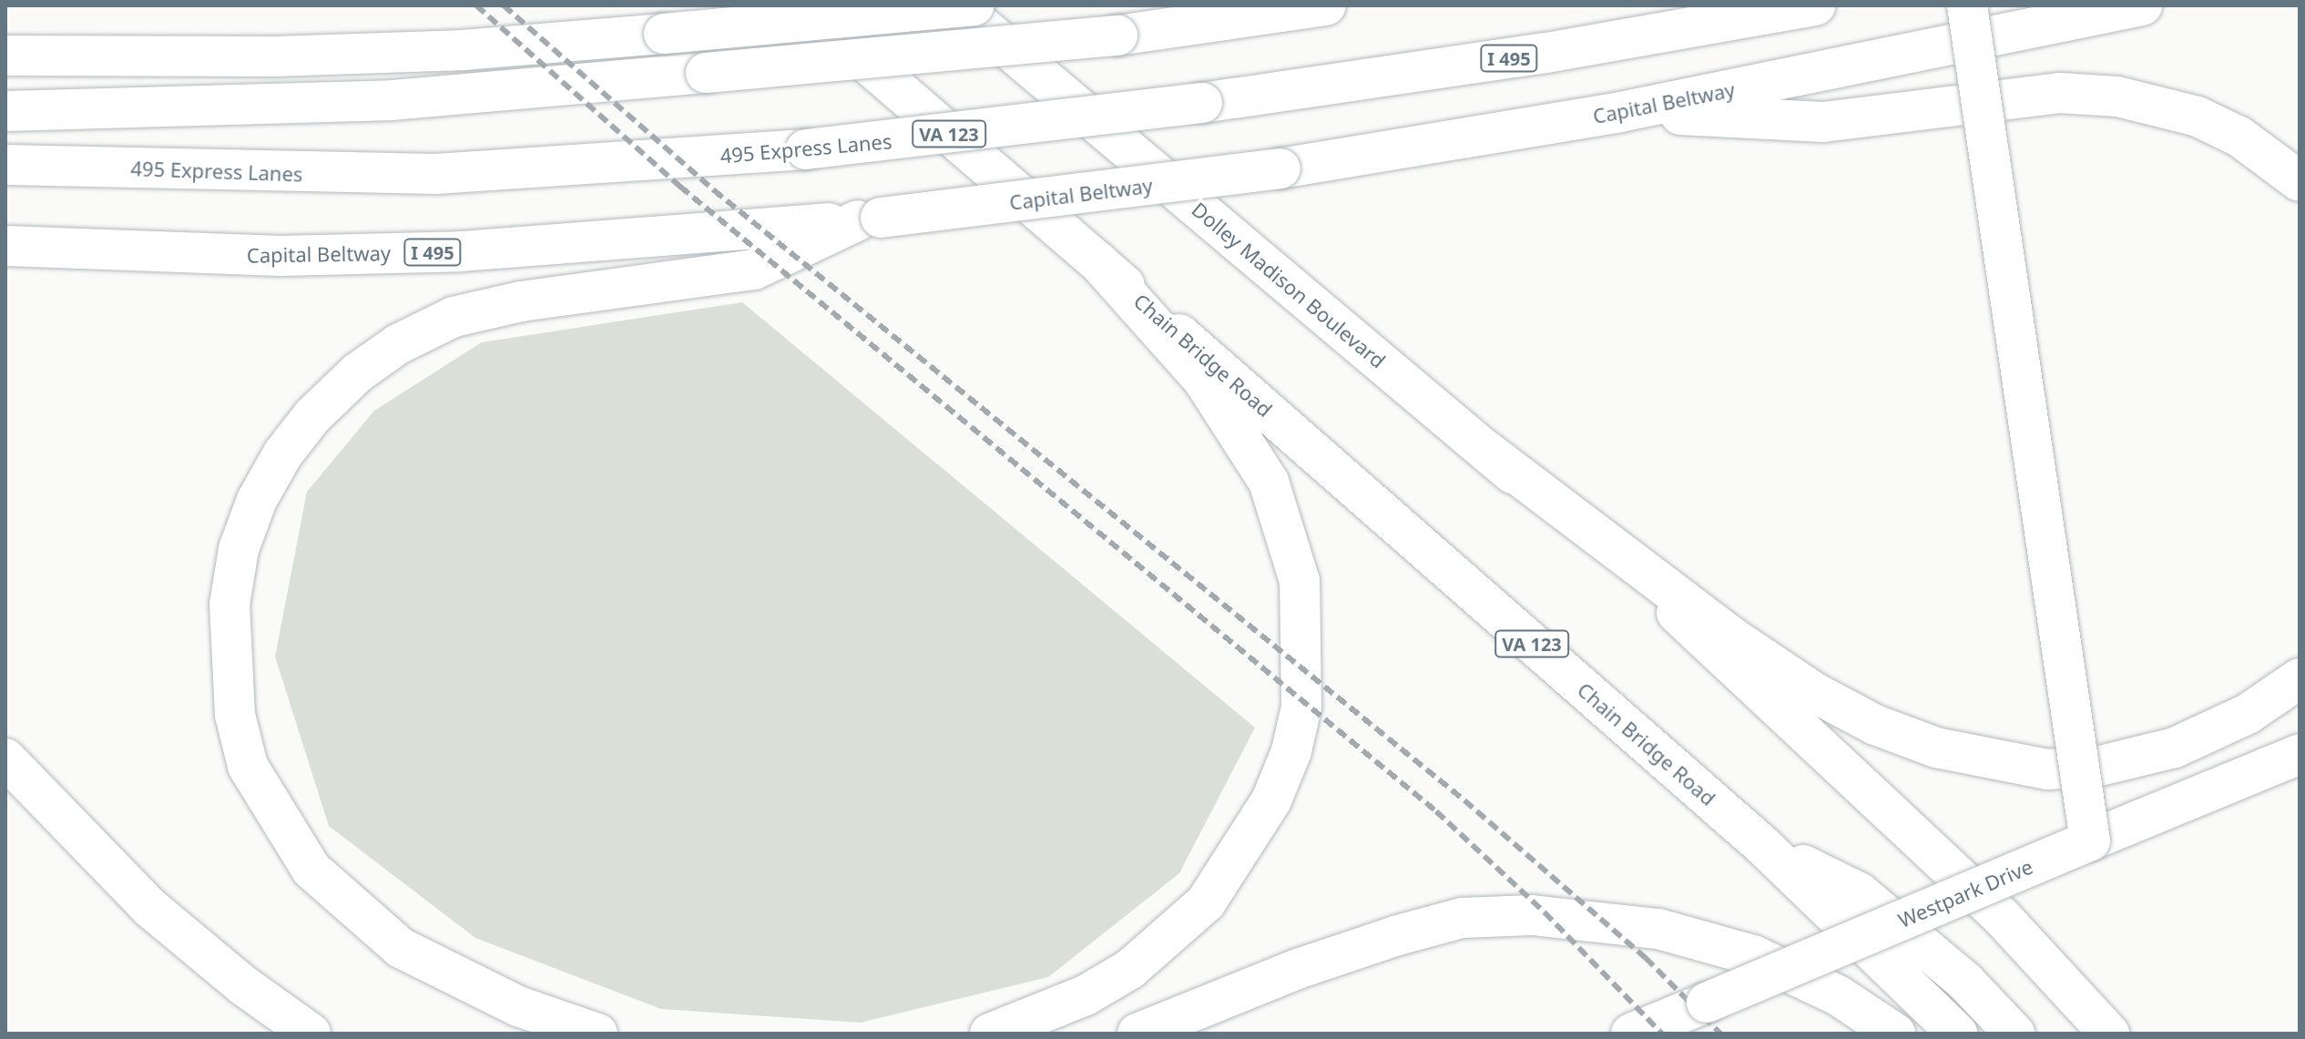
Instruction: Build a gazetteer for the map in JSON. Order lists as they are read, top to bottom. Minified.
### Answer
{"streets":{"main road":["I 495","Capital Beltway","VA 123","495 Express Lanes","Dolley Madison Boulevard","Chain Bridge Road","Westpark Drive"]},"crossings":[["VA 123","Chain Bridge Road"]]}
